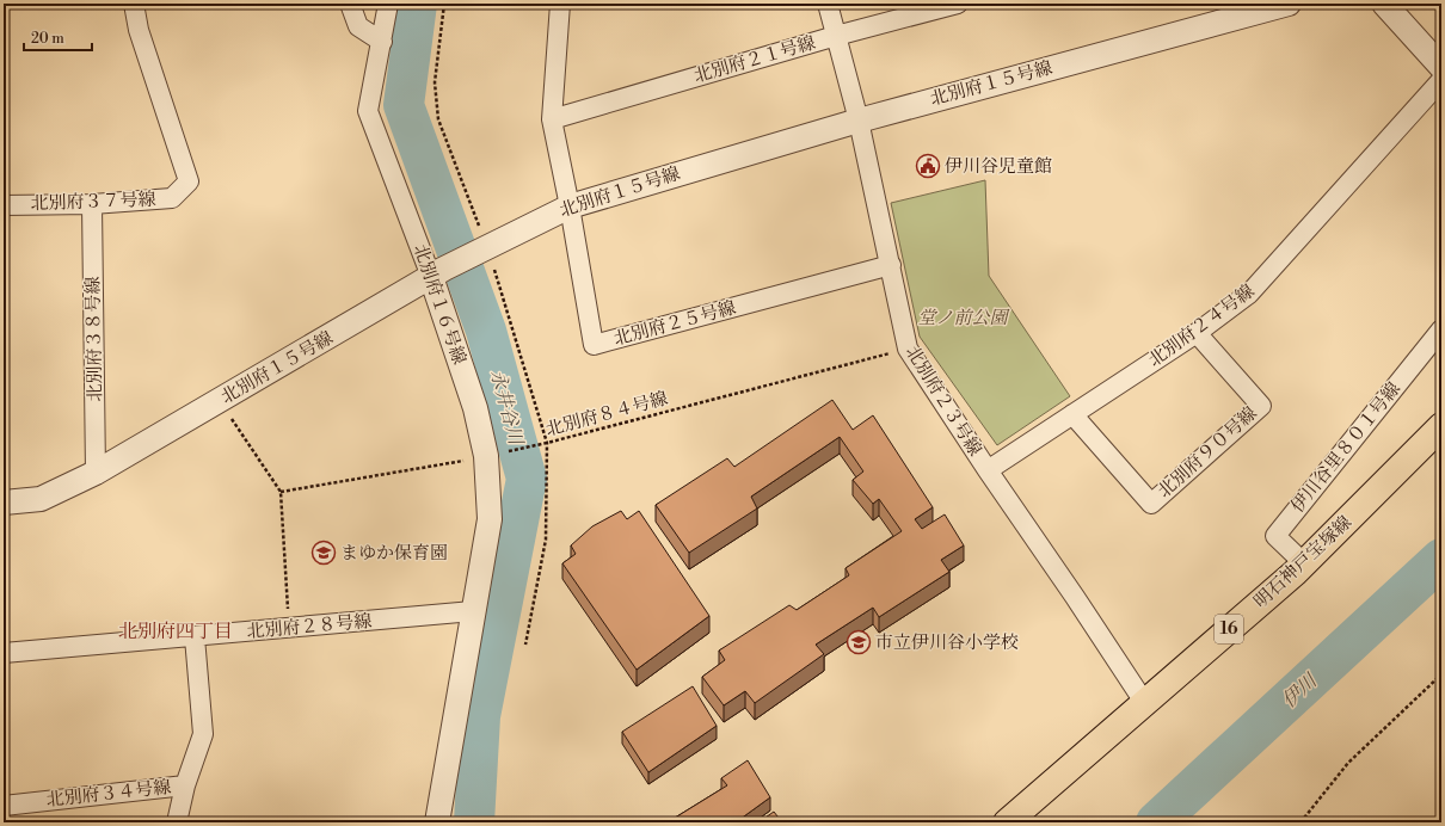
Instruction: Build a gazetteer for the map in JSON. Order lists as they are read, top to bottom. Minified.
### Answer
{"streets":{"main road":["明石神戸宝塚線","16"],"street":["北別府２１号線","北別府１５号線","北別府３７号線","北別府１６号線","北別府２５号線","北別府２４号線","北別府３８号線","北別府２３号線","伊川谷里８０１号線","北別府９０号線","北別府２８号線","北別府３４号線"],"path":["北別府８４号線"]},"crossings":[["北別府２１号線","北別府２３号線"],["北別府１５号線","北別府１６号線"],["北別府１５号線","北別府２５号線"],["北別府１５号線","北別府３８号線"],["北別府１５号線","北別府２３号線"],["北別府３７号線","北別府３８号線"],["北別府１６号線","北別府８４号線"],["北別府１６号線","北別府２８号線"],["北別府２５号線","北別府２３号線"],["北別府２４号線","北別府２３号線"],["北別府２４号線","北別府９０号線"],["北別府２３号線","北別府８４号線"],["北別府２３号線","明石神戸宝塚線"],["伊川谷里８０１号線","明石神戸宝塚線"]],"districts":["北別府四丁目"],"water":["永井谷川","伊川"],"parks":["堂ノ前公園"],"places":{"public building":["伊川谷児童館"],"school or university":["まゆか保育園","市立伊川谷小学校"]},"scale_bar":"20 m"}
